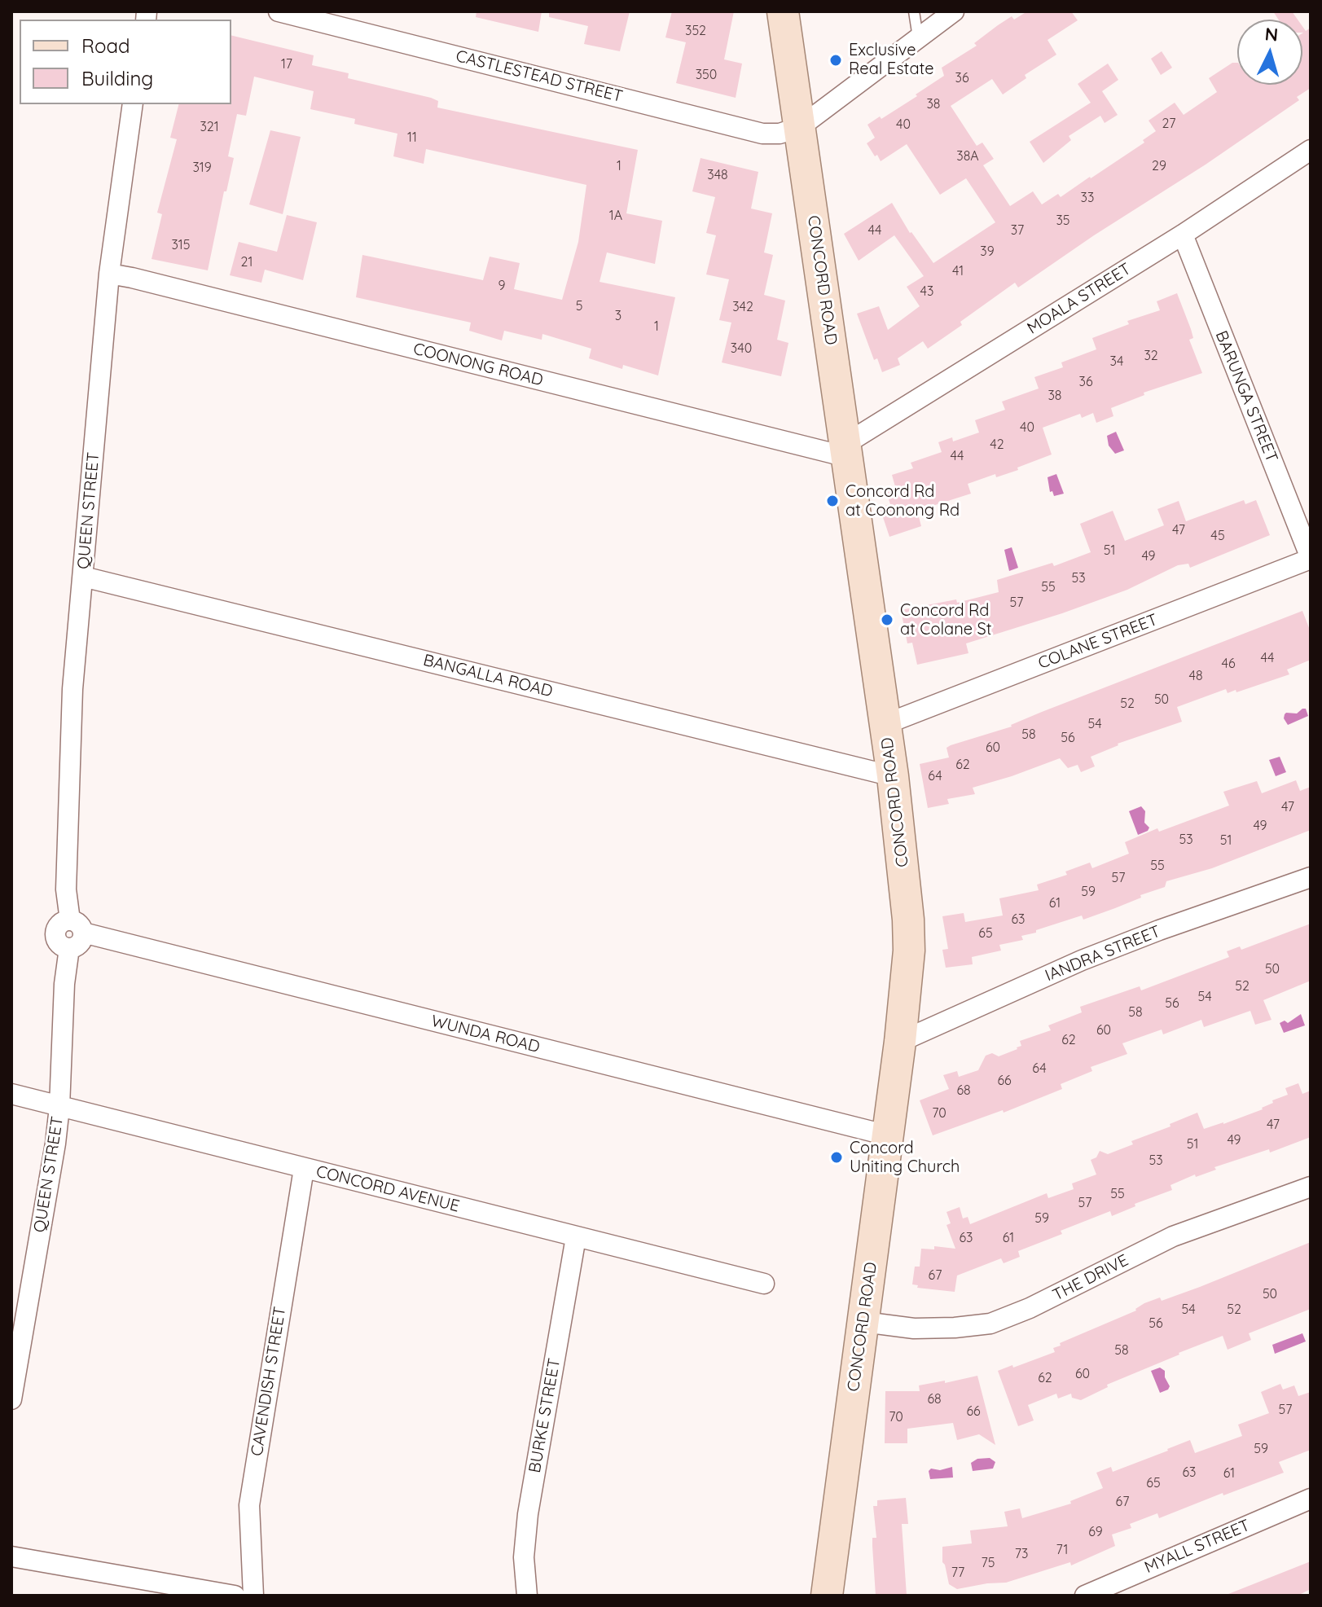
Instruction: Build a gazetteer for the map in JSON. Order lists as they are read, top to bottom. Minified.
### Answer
{"streets":{"main road":["CONCORD ROAD"],"street":["CASTLESTEAD STREET","MOALA STREET","COONONG ROAD","BARUNGA STREET","QUEEN STREET","COLANE STREET","BANGALLA ROAD","IANDRA STREET","WUNDA ROAD","CONCORD AVENUE","THE DRIVE","CAVENDISH STREET","BURKE STREET","MYALL STREET"]},"crossings":[["CASTLESTEAD STREET","CONCORD ROAD"],["CONCORD ROAD","MOALA STREET"],["CONCORD ROAD","COONONG ROAD"],["CONCORD ROAD","COLANE STREET"],["CONCORD ROAD","BANGALLA ROAD"],["CONCORD ROAD","IANDRA STREET"],["CONCORD ROAD","WUNDA ROAD"],["CONCORD ROAD","THE DRIVE"],["MOALA STREET","COONONG ROAD"],["MOALA STREET","BARUNGA STREET"],["COONONG ROAD","QUEEN STREET"],["BARUNGA STREET","COLANE STREET"],["QUEEN STREET","BANGALLA ROAD"],["QUEEN STREET","WUNDA ROAD"],["QUEEN STREET","CONCORD AVENUE"],["CONCORD AVENUE","CAVENDISH STREET"],["CONCORD AVENUE","BURKE STREET"]],"places":["Exclusive Real Estate","Concord Rd at Coonong Rd","Concord Rd at Colane St","Concord Uniting Church"],"house_numbers":["352","17","350","36","38","27","40","321","11","38A","1","29","319","348","33","1A","35","44","37","315","39","21","41","9","43","5","342","3","1","340","32","34","36","38","40","42","44","47","45","51","49","53","55","57","44","46","48","50","52","54","58","56","60","62","64","47","49","53","51","55","57","59","61","63","65","50","52","54","56","58","60","62","64","66","68","70","47","49","51","53","55","57","59","63","61","67","50","54","52","56","58","60","62","68","57","66","70","59","63","61","65","67","69","71","73","75","77"],"legend":["Road","Building"],"north":"top"}
